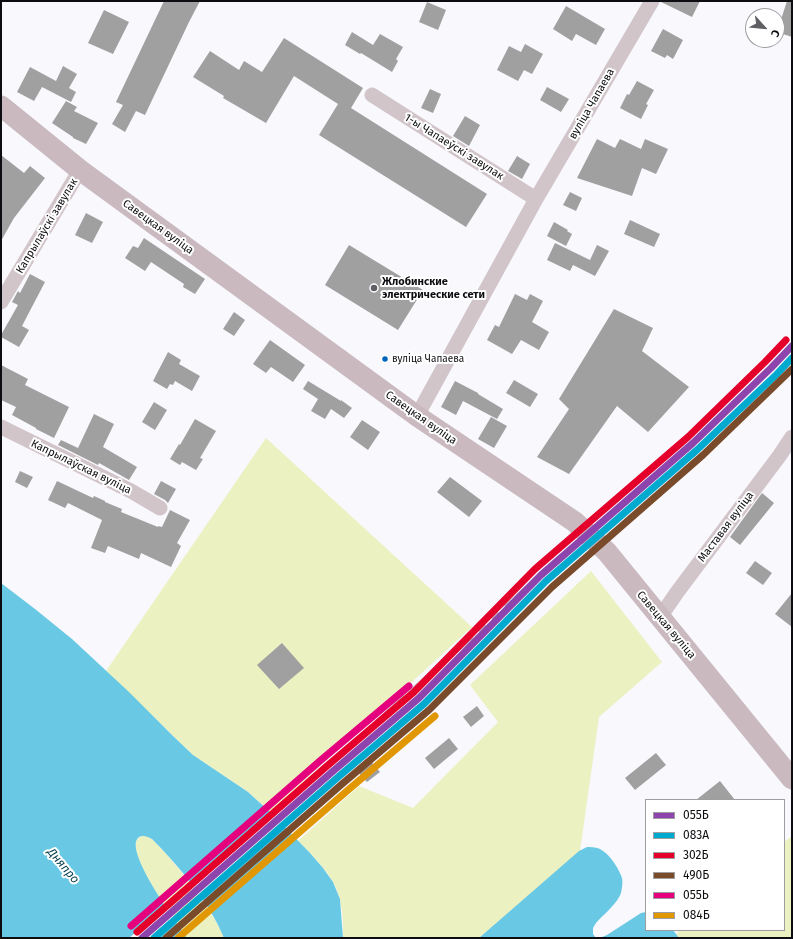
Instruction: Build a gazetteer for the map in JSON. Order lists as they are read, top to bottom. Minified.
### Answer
{"streets":{"main road":["Савецкая вуліца"],"street":["вуліца Чапаева","1-ы Чапаеўскі завулак","Капрылаўскі завулак","Капрылаўская вуліца","Маставая вуліца"]},"crossings":[["вуліца Чапаева","1-ы Чапаеўскі завулак"],["вуліца Чапаева","Савецкая вуліца"],["Капрылаўскі завулак","Савецкая вуліца"],["Савецкая вуліца","Маставая вуліца"]],"water":["Дняпро"],"places":["Жлобинские электрические сети","вуліца Чапаева"],"lines":["transit line 302Б","transit line 055Б","transit line 083А","transit line 490Б","transit line 055Ь","transit line 084Б"],"legend":["055Б","083А","302Б","490Б","055Ь","084Б"],"north":"bottom right"}
